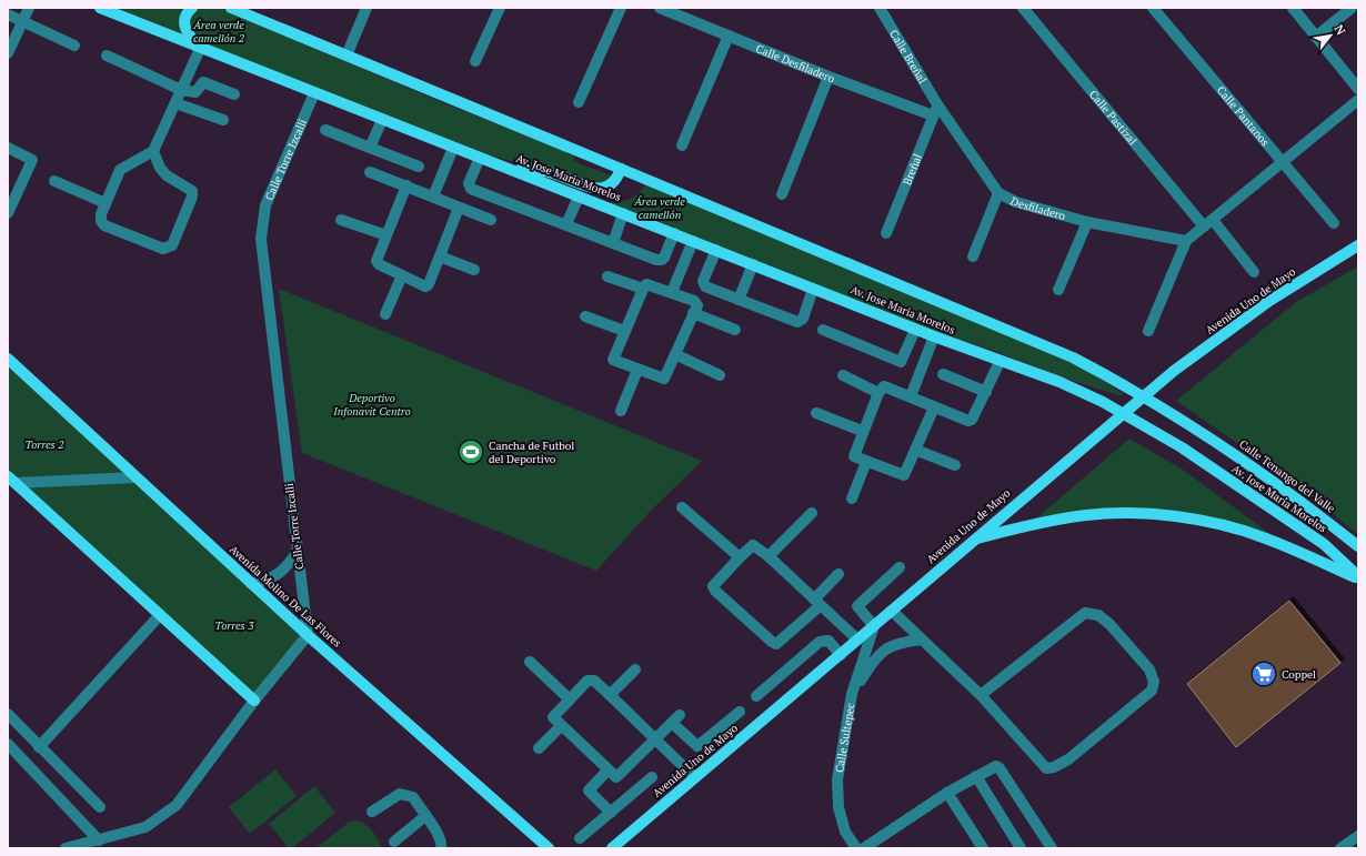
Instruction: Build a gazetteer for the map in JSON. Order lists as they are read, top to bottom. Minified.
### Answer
{"streets":{"main road":["Av. Jose Maria Morelos","Avenida Uno de Mayo","Calle Tenango del Valle","Avenida Molino De Las Flores"],"street":["Calle Breñal","Calle Desfiladero","Calle Pantanos","Calle Pastizal","Calle Torre Izcalli","Breñal","Desfiladero","Calle Sultepec"]},"crossings":[["Calle Breñal","Breñal"],["Calle Breñal","Desfiladero"],["Calle Desfiladero","Breñal"],["Calle Torre Izcalli","Av. Jose Maria Morelos"],["Calle Torre Izcalli","Avenida Molino De Las Flores"],["Breñal","Desfiladero"],["Av. Jose Maria Morelos","Calle Tenango del Valle"],["Avenida Uno de Mayo","Calle Sultepec"]],"parks":["Área verde camellón 2","Área verde camellón","Deportivo Infonavit Centro","Torres 2","Torres 3"],"places":{"sports":["Cancha de Futbol del Deportivo"],"supermarket":["Coppel"]},"north":"top right"}
